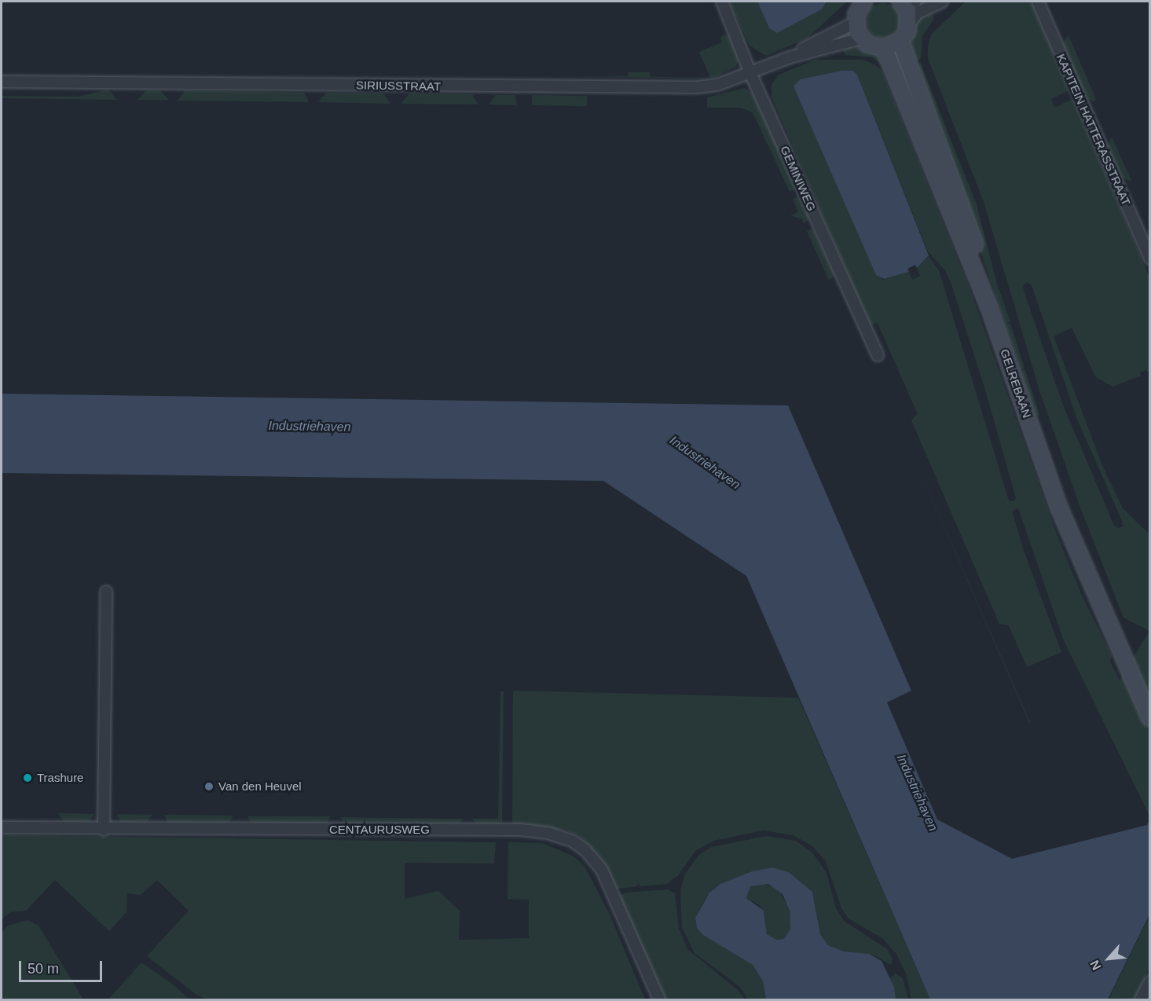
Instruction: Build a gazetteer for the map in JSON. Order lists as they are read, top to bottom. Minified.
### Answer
{"streets":{"street":["SIRIUSSTRAAT","KAPITEIN HATTERASSTRAAT","GEMINIWEG","GELREBAAN","CENTAURUSWEG"]},"crossings":[["SIRIUSSTRAAT","GEMINIWEG"]],"water":["Industriehaven"],"places":["Trashure","Van den Heuvel"],"scale_bar":"50 m","north":"bottom left"}
